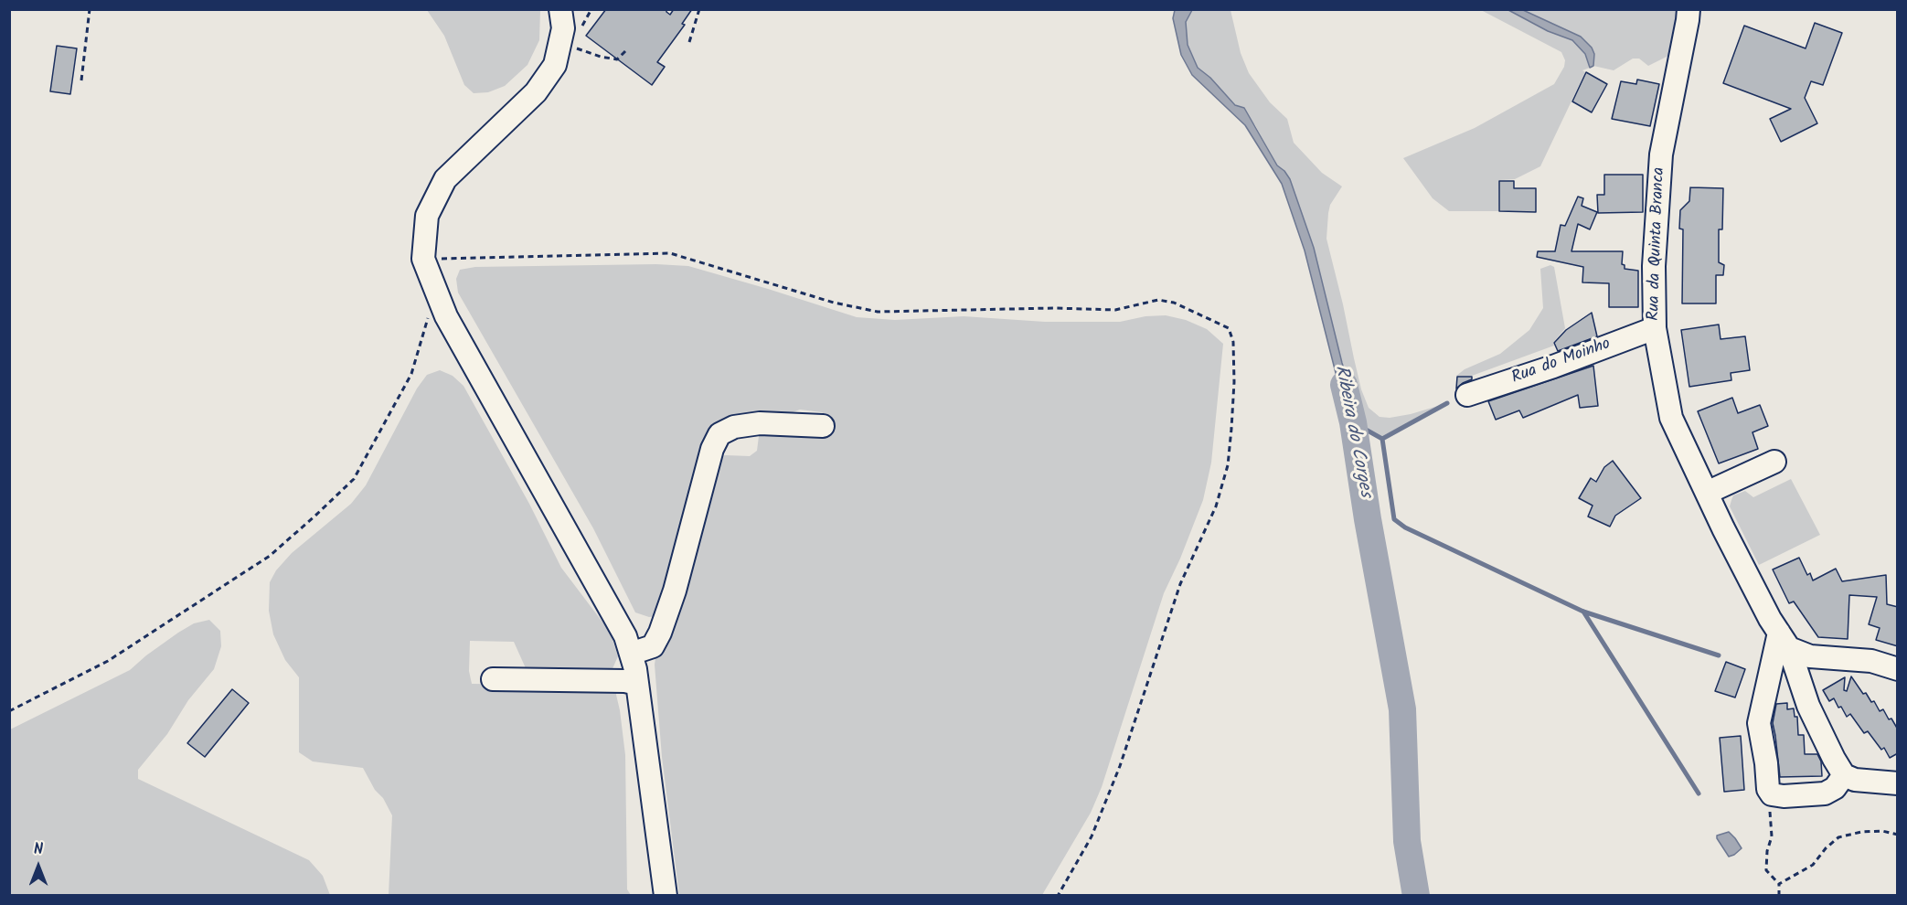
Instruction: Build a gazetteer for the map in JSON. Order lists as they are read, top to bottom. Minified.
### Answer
{"streets":{"street":["Rua da Quinta Branca","Rua do Moinho"]},"crossings":[["Rua da Quinta Branca","Rua do Moinho"]],"water":["Ribeira do Corges"],"north":"top"}
